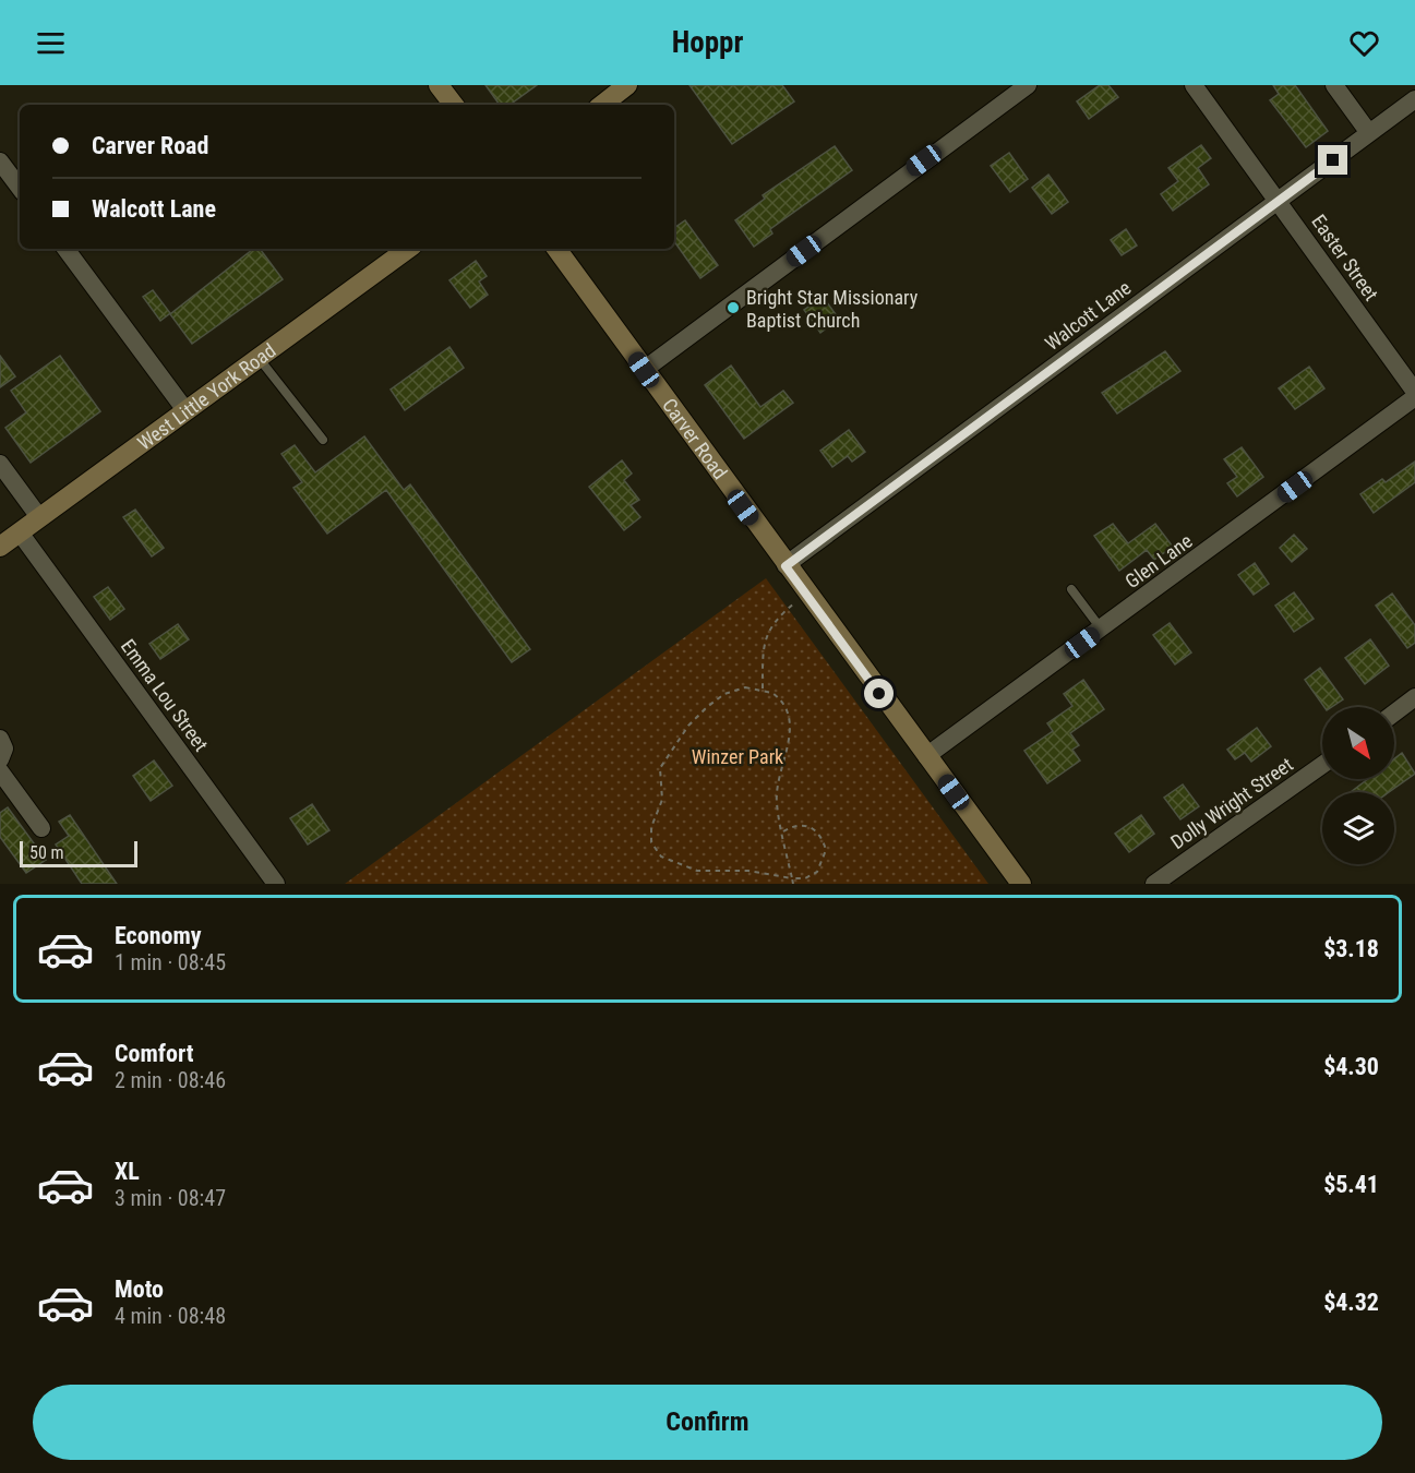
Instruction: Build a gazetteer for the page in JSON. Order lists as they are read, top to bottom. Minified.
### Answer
{"streets":{"street":["Easter Street","Walcott Lane","West Little York Road","Carver Road","Glen Lane","Emma Lou Street","Dolly Wright Street"]},"crossings":[["Easter Street","Walcott Lane"],["Walcott Lane","Carver Road"],["West Little York Road","Emma Lou Street"],["Carver Road","Glen Lane"]],"parks":["Winzer Park"],"places":["Bright Star Missionary Baptist Church"],"scale_bar":"50 m","north":"bottom right","page":{"header":"Hoppr","banner":["Carver Road","Walcott Lane"],"scale":"50 m","list":[{"name":"Economy","note":"1 min · 08:45","value":"$3.18"},{"name":"Comfort","note":"2 min · 08:46","value":"$4.30"},{"name":"XL","note":"3 min · 08:47","value":"$5.41"},{"name":"Moto","note":"4 min · 08:48","value":"$4.32"}],"buttons":"Confirm"}}
